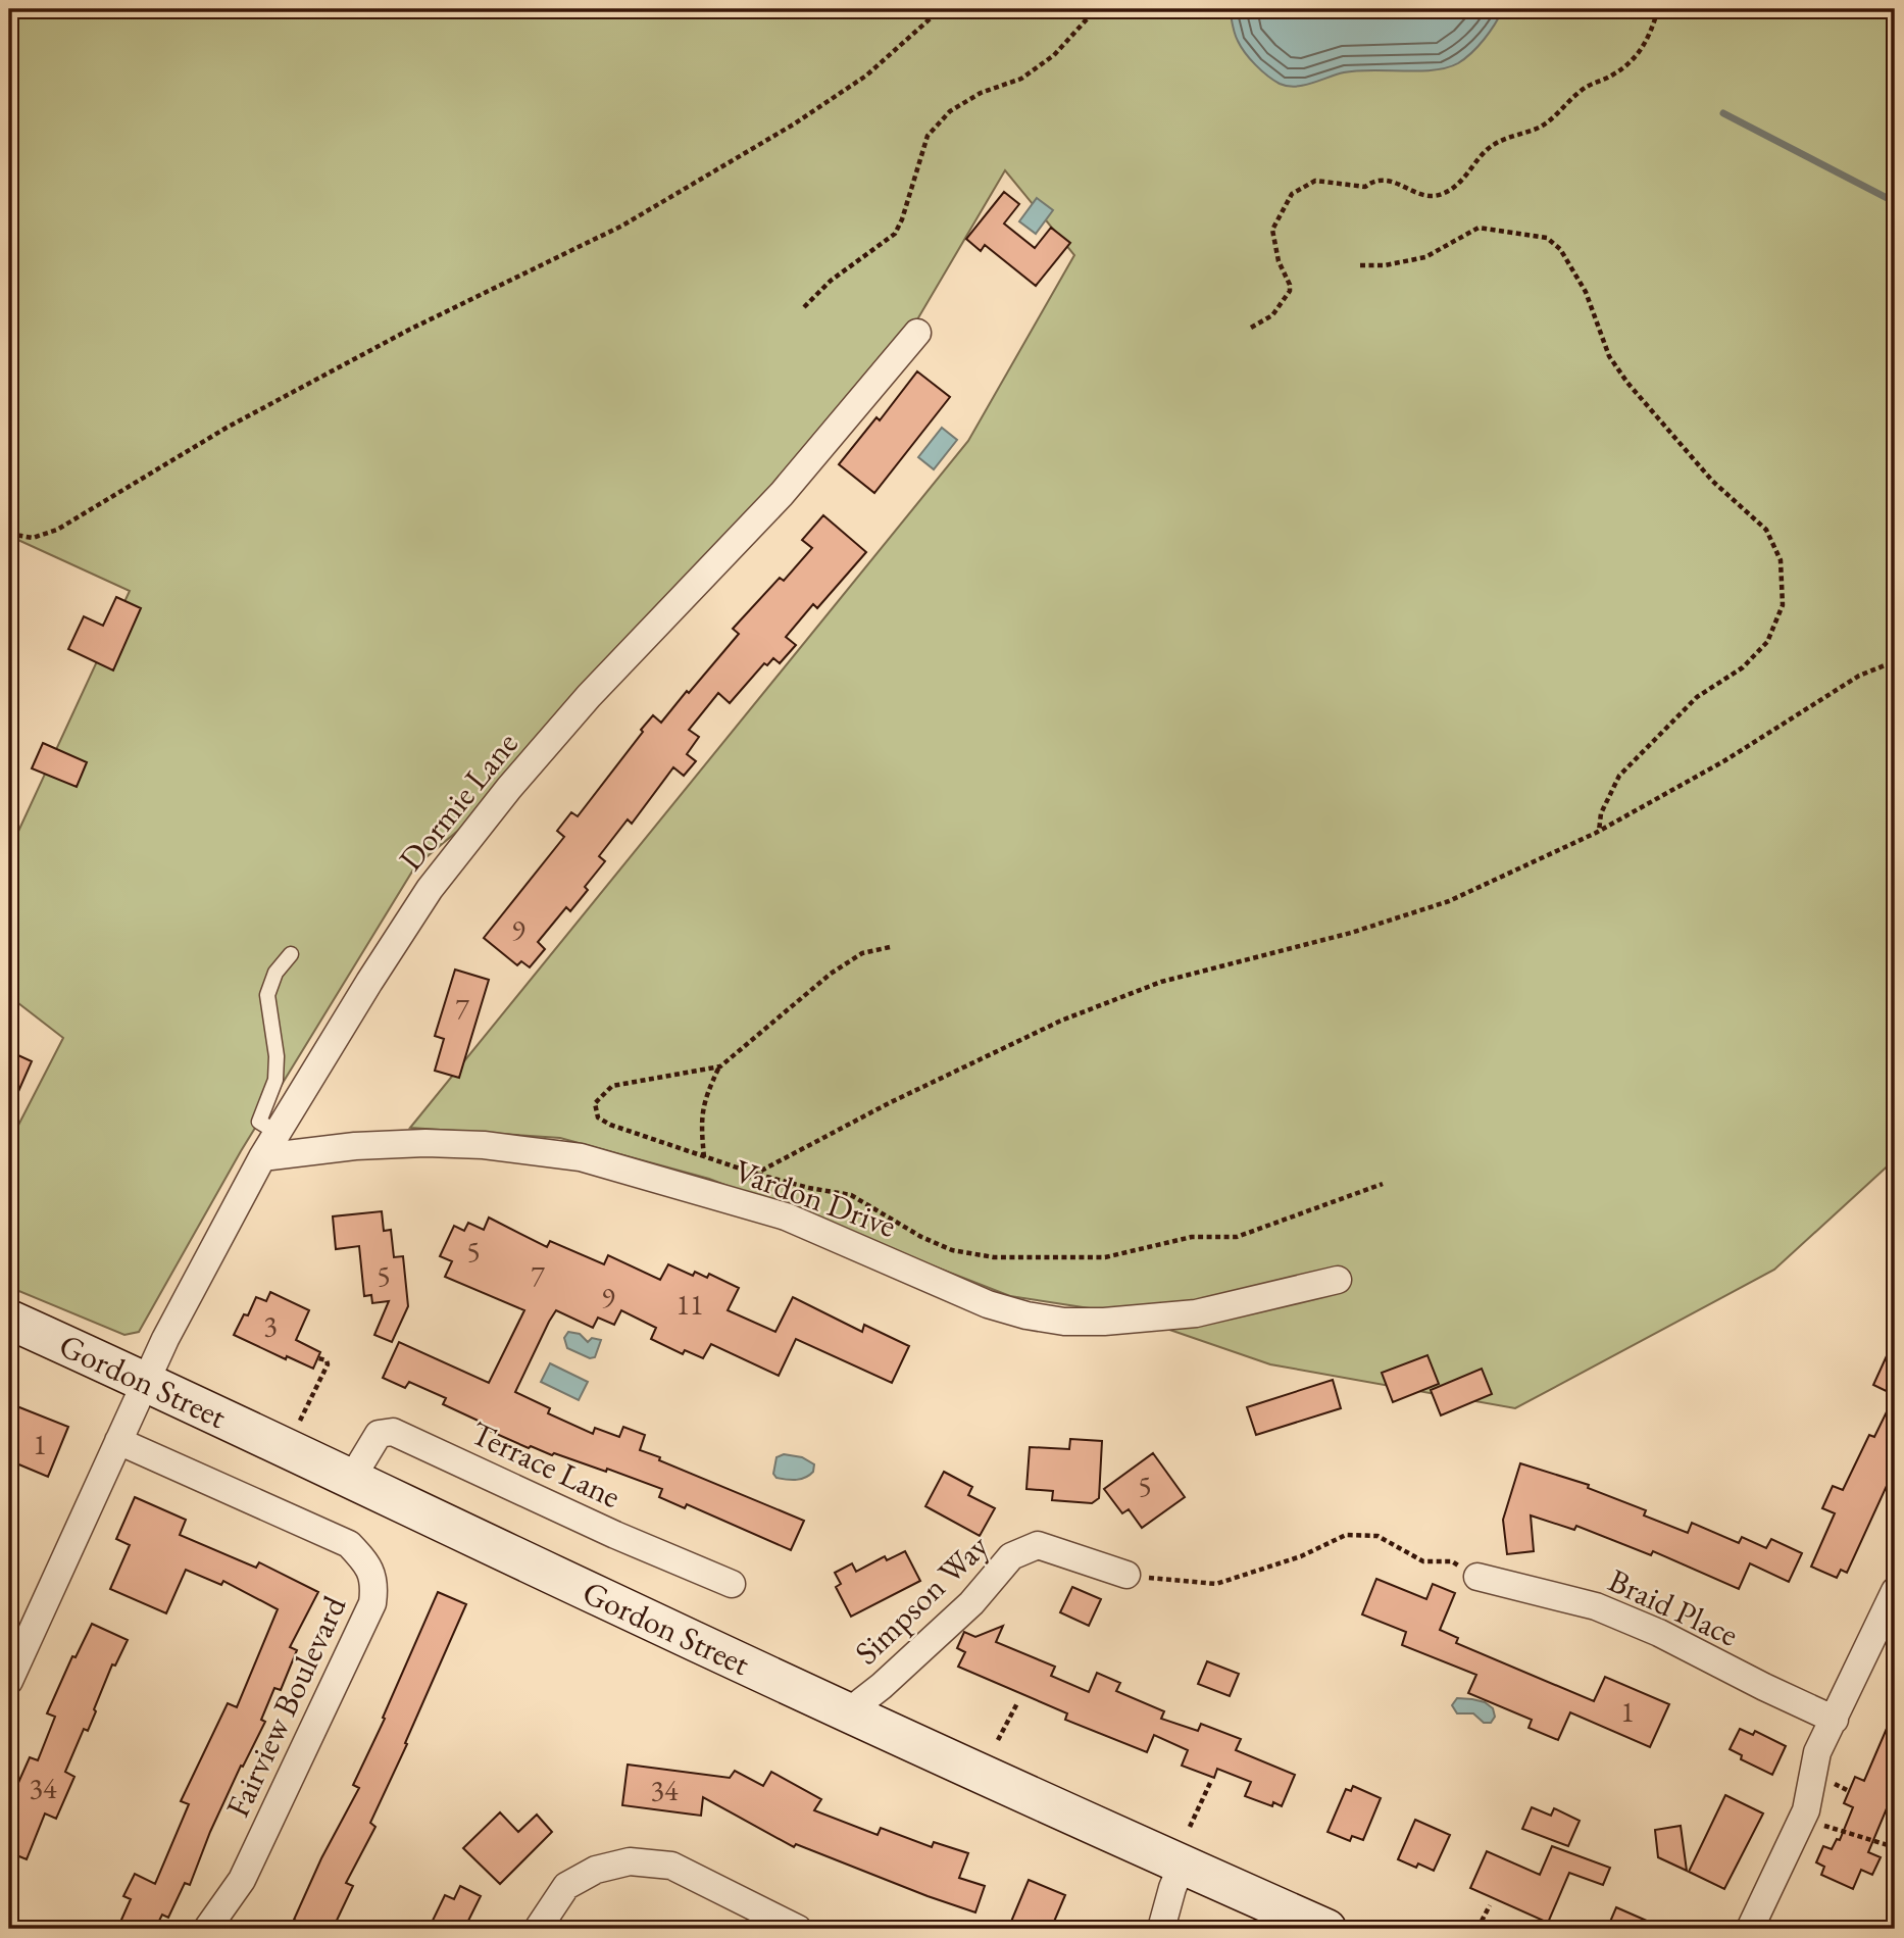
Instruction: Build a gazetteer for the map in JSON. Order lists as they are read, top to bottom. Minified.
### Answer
{"streets":{"main road":["Gordon Street"],"street":["Dormie Lane","Vardon Drive","Terrace Lane","Simpson Way","Braid Place","Fairview Boulevard"]},"crossings":[["Dormie Lane","Vardon Drive"],["Dormie Lane","Gordon Street"],["Dormie Lane","Fairview Boulevard"],["Gordon Street","Terrace Lane"],["Gordon Street","Simpson Way"]],"house_numbers":["9","7","5","5","7","9","11","3","1","5","1","34","34"]}
